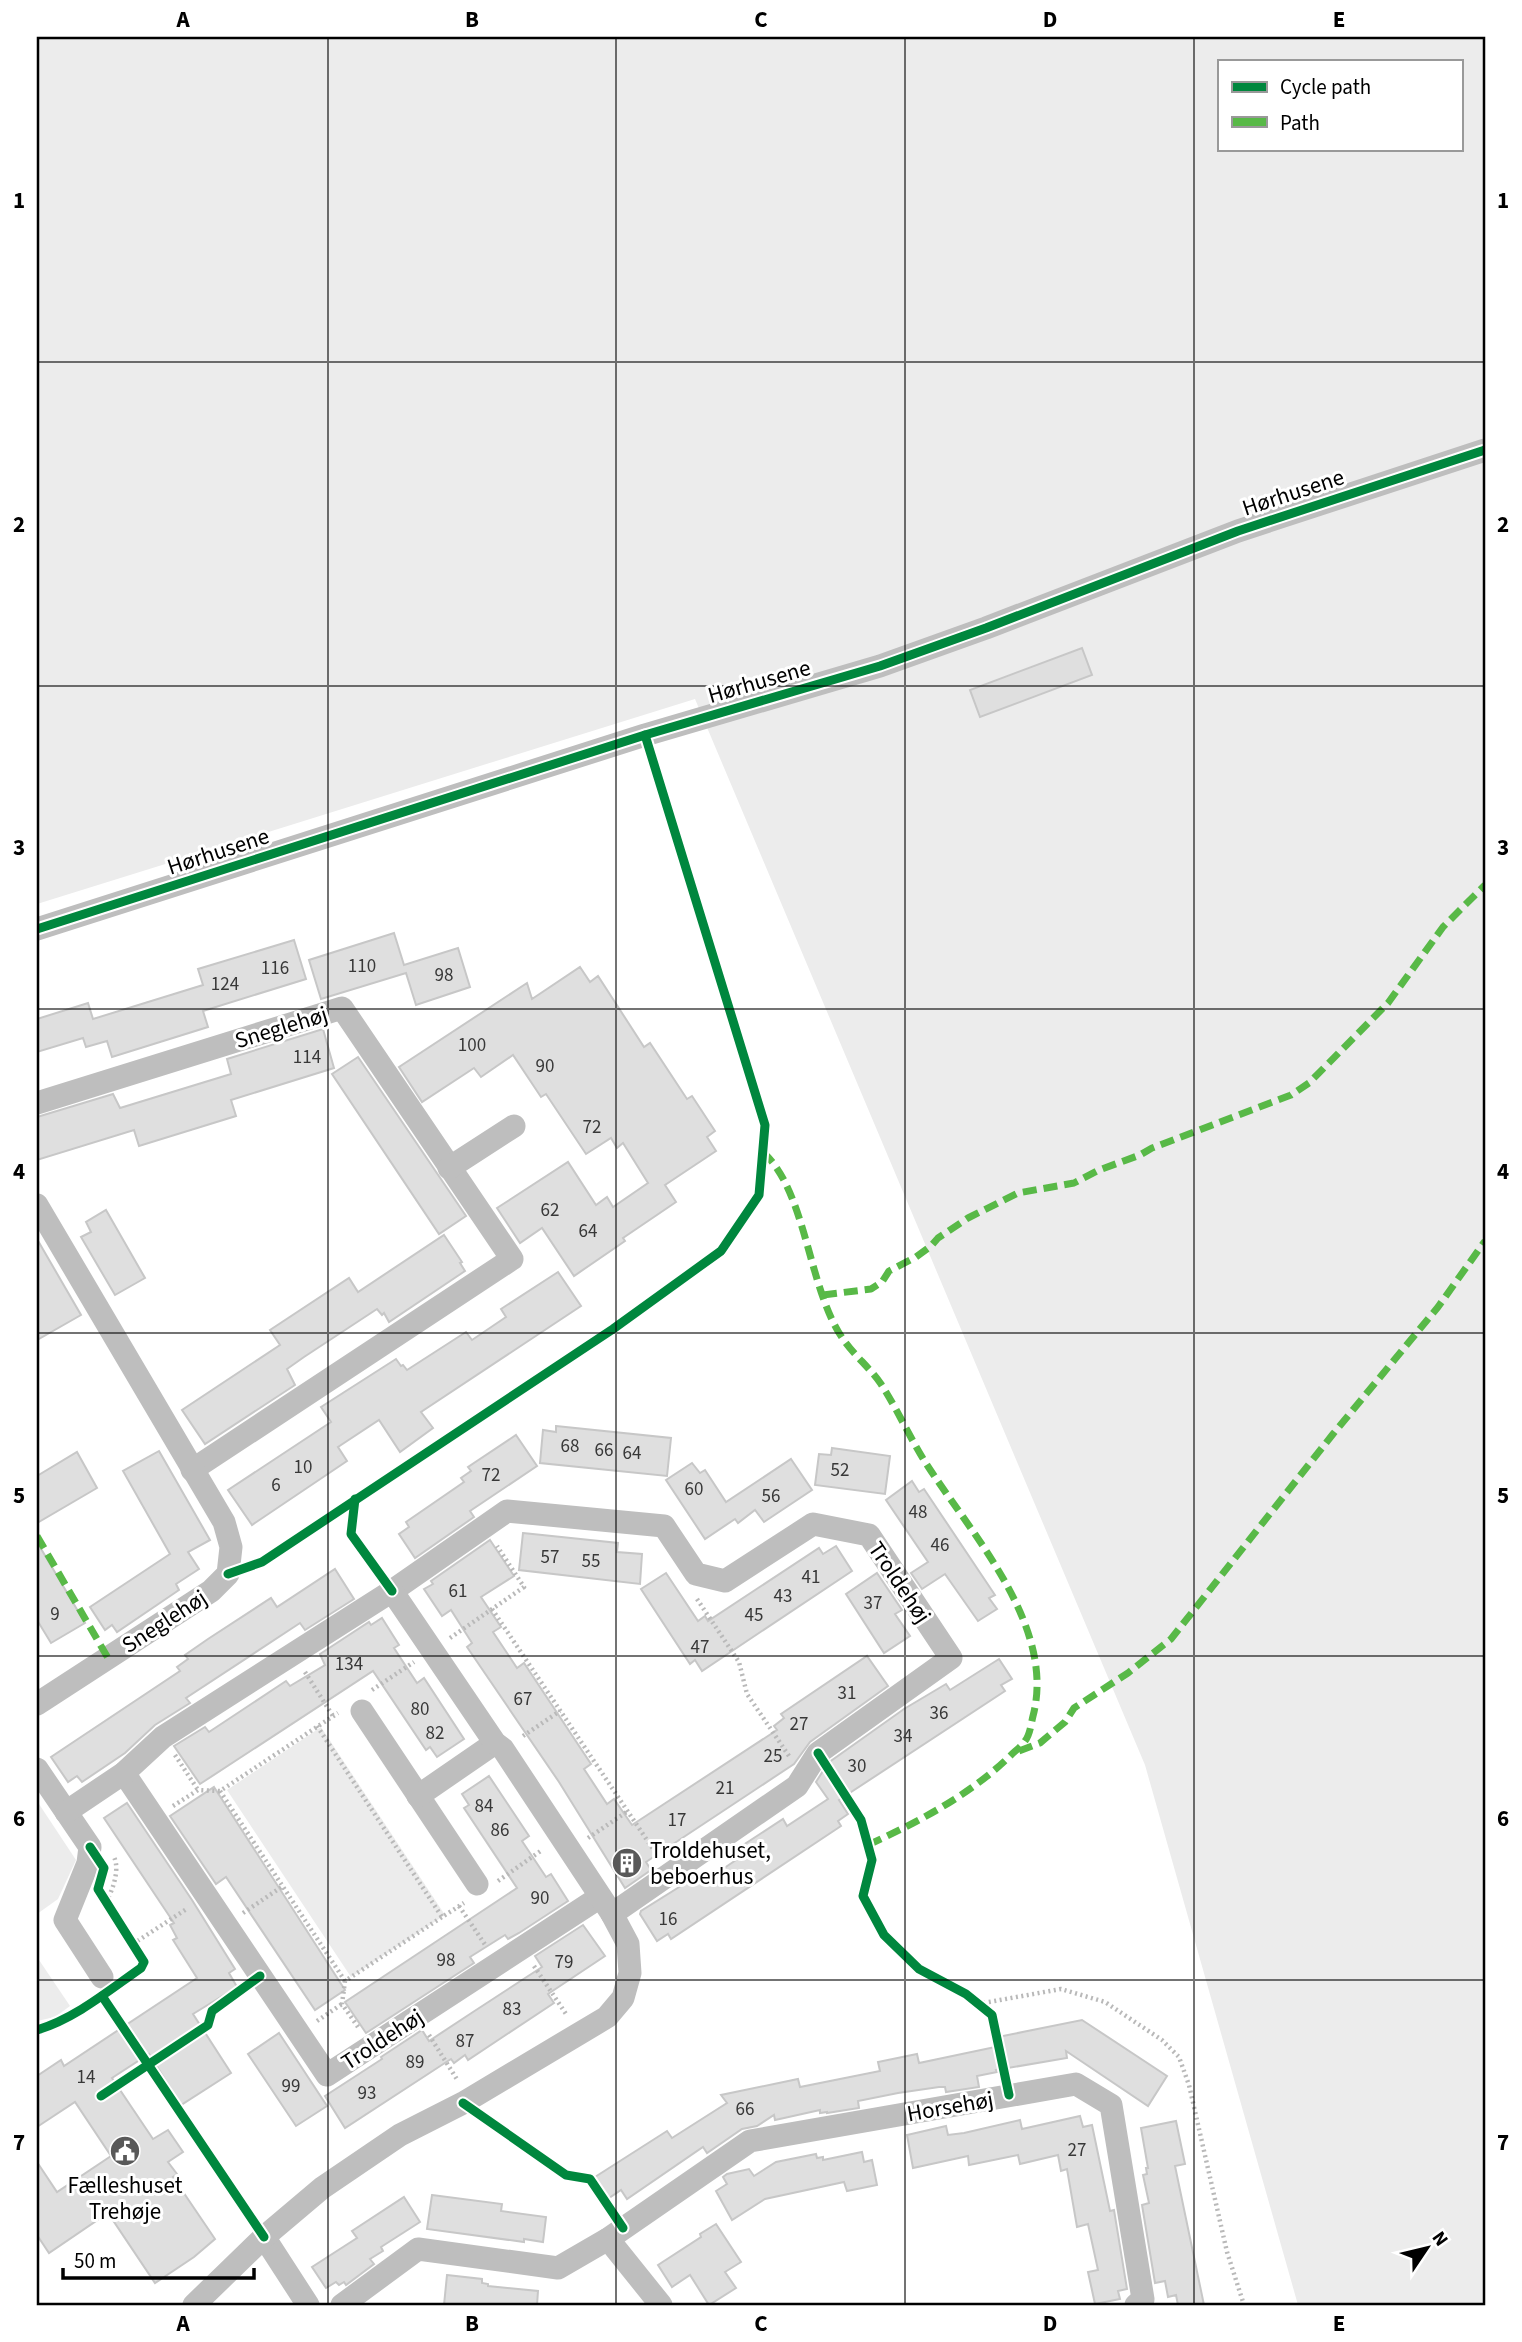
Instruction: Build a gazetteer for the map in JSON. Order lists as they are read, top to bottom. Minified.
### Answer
{"streets":{"street":["Hørhusene","Sneglehøj","Troldehøj","Horsehøj"]},"places":{"building":["Troldehuset, beboerhus"],"public building":["Fælleshuset Trehøje"]},"house_numbers":["110","116","98","124","100","114","90","72","62","64","68","66","64","10","52","72","6","60","56","48","46","57","55","41","61","43","37","9","45","47","134","31","67","80","36","27","82","34","25","30","21","84","17","86","90","16","98","79","83","87","89","14","99","93","66","27"],"legend":["Cycle path","Path"],"scale_bar":"50 m","north":"top right","grid":{"columns":["A","B","C","D","E"],"rows":["1","2","3","4","5","6","7"]}}
